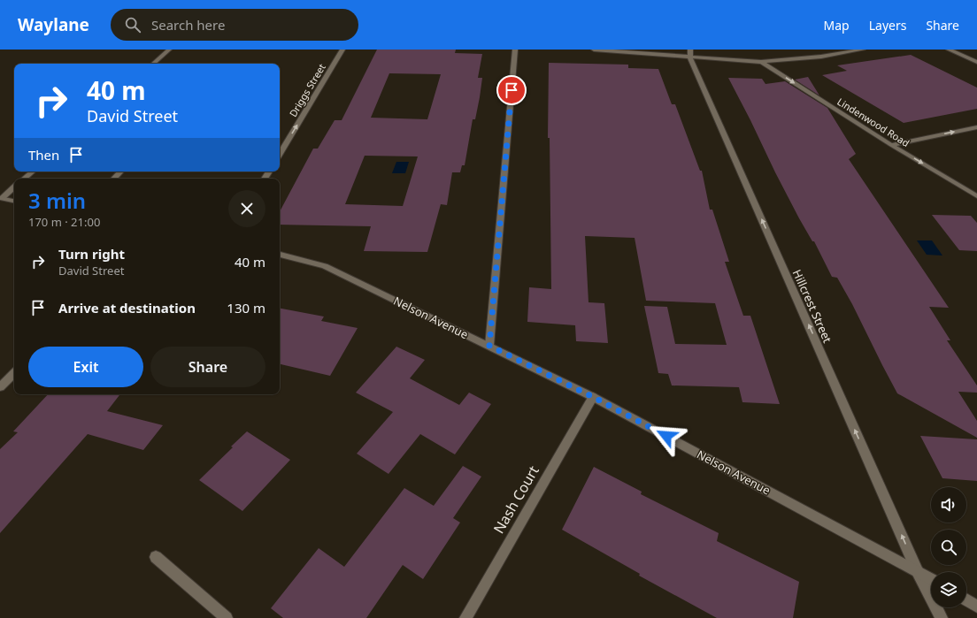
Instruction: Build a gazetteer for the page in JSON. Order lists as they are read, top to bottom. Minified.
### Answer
{"streets":{"street":["Driggs Street","Lindenwood Road","Hillcrest Street","Nelson Avenue","Nash Court"]},"crossings":[["Hillcrest Street","Nelson Avenue"],["Nelson Avenue","Nash Court"]],"one_way":["Driggs Street","Lindenwood Road","Hillcrest Street"],"page":{"header":"Waylane","search":"Search here","nav":["Map","Layers","Share"],"turn":["40 m","David Street"],"then":"Then","heading":["3 min","170 m · 21:00"],"list":[{"name":"Turn right","note":"David Street","value":"40 m"},{"name":"Arrive at destination","value":"130 m"}],"buttons":["Exit","Share"]}}
